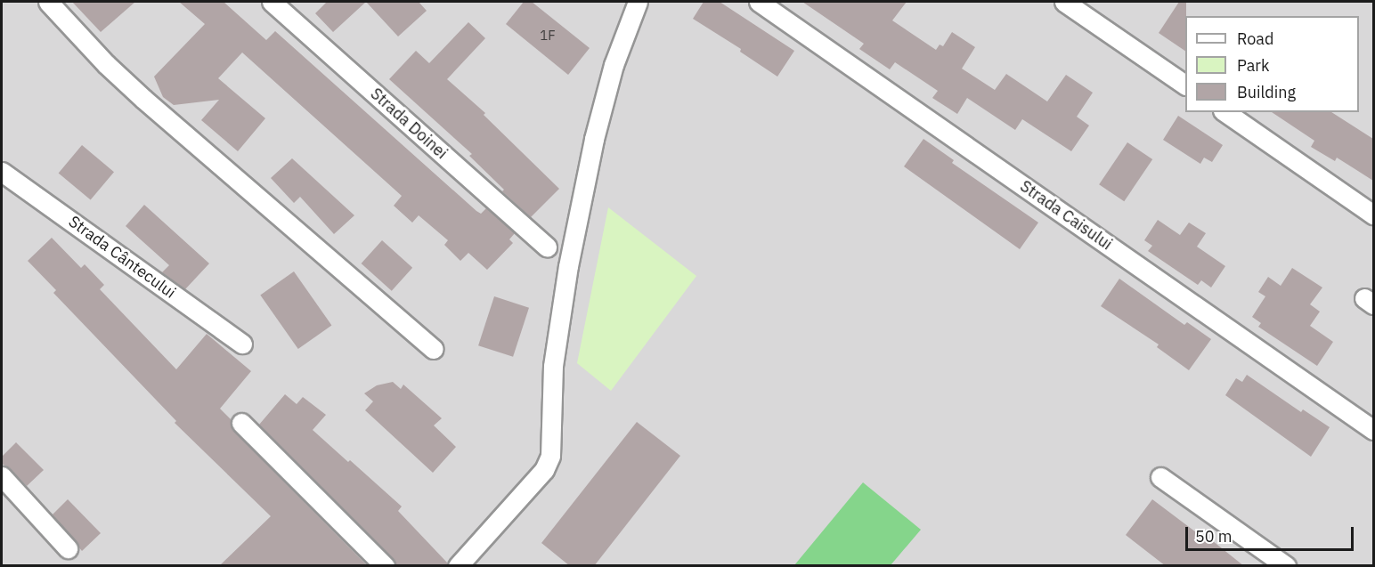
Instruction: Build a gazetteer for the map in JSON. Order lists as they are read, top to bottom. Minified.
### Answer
{"streets":{"street":["Strada Doinei","Strada Caisului","Strada Cântecului"]},"house_numbers":["1F"],"legend":["Road","Park","Building"],"scale_bar":"50 m"}
